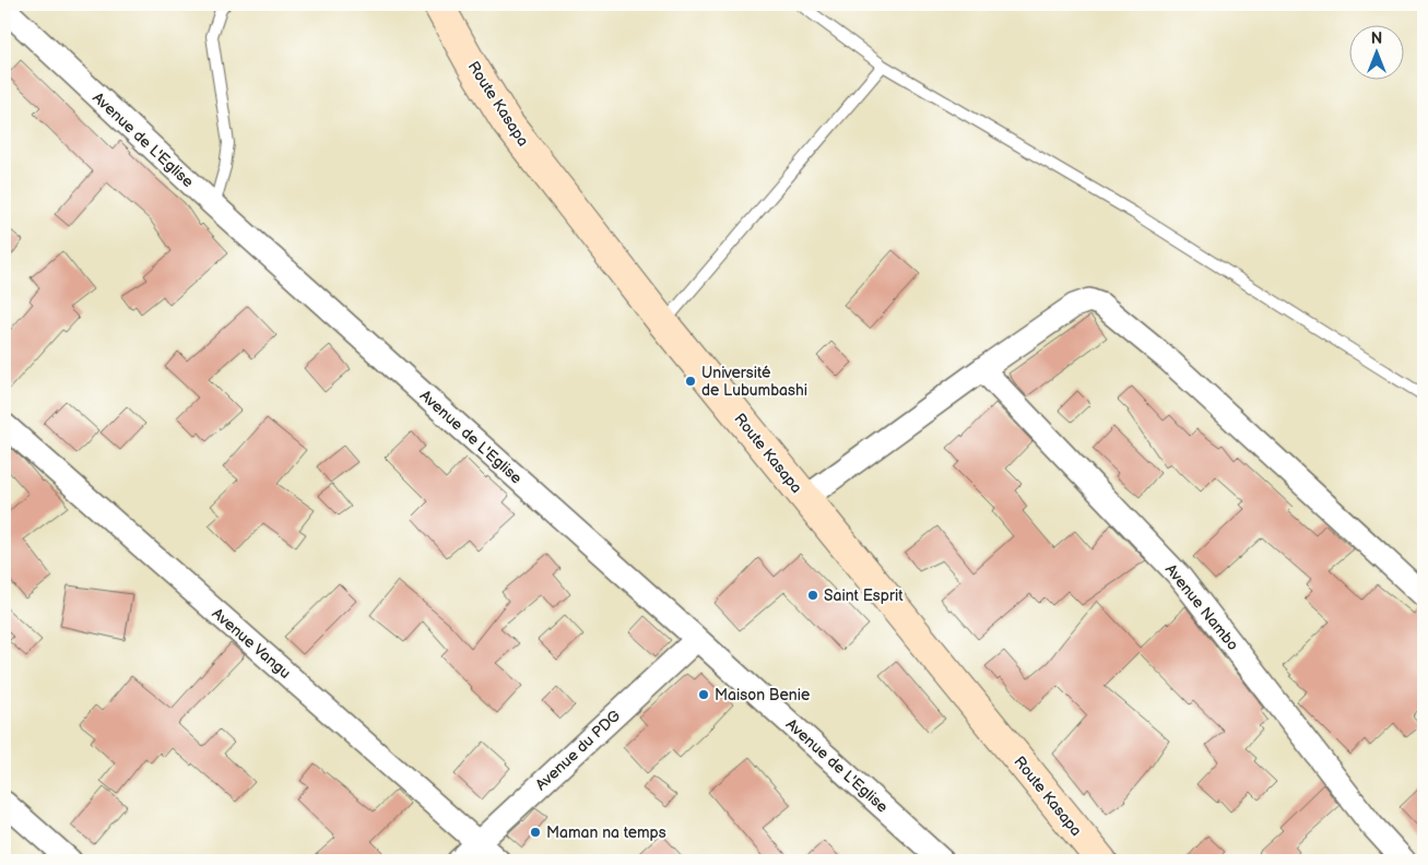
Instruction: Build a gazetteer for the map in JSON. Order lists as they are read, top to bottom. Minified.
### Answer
{"streets":{"main road":["Route Kasapa"],"street":["Avenue de L'Eglise","Avenue Nambo","Avenue Vangu","Avenue du PDG"]},"crossings":[["Avenue de L'Eglise","Avenue du PDG"],["Avenue Vangu","Avenue du PDG"]],"places":["Université de Lubumbashi","Saint Esprit","Maison Benie","Maman na temps"],"north":"top"}
